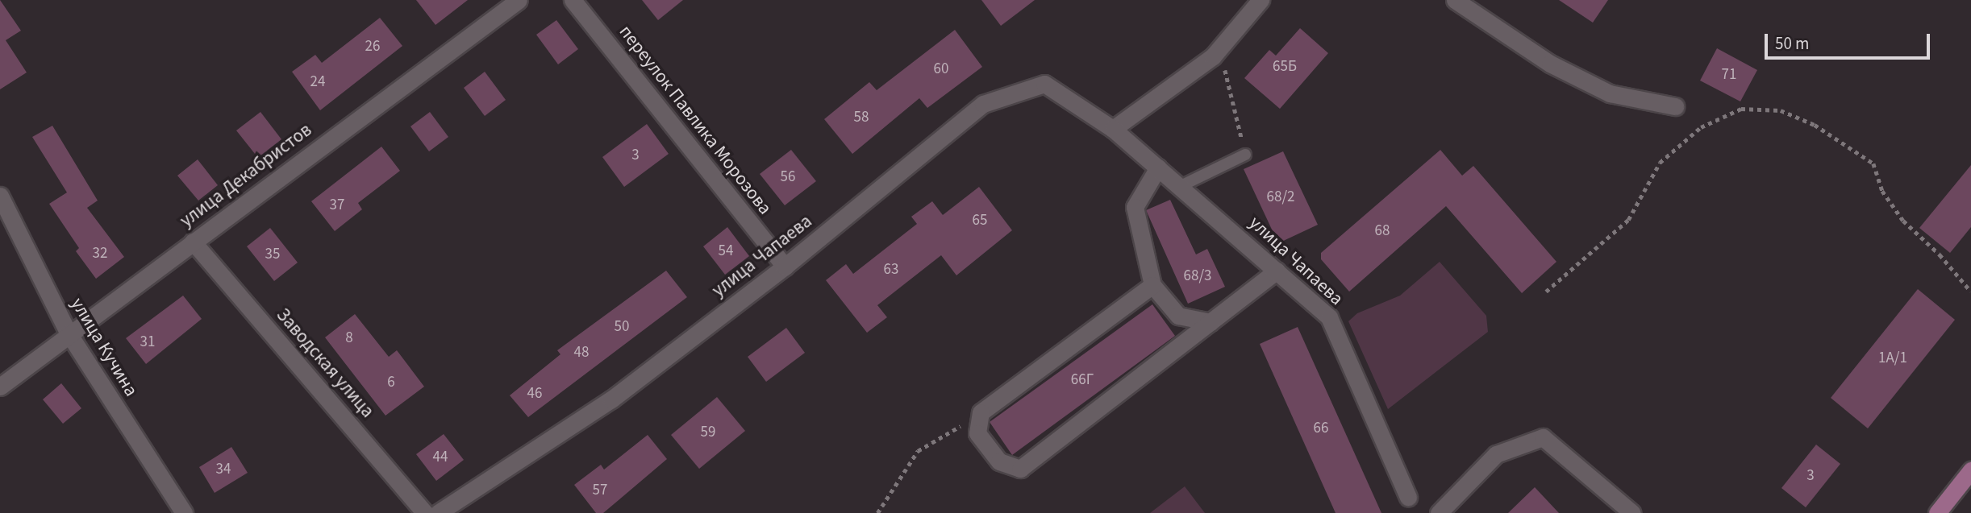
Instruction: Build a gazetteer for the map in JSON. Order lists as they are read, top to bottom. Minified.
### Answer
{"streets":{"street":["переулок Павлика Морозова","улица Декабристов","улица Чапаева","улица Кучина","Заводская улица"]},"crossings":[["переулок Павлика Морозова","улица Чапаева"],["улица Декабристов","улица Кучина"],["улица Декабристов","Заводская улица"]],"house_numbers":["26","65Б","60","71","24","58","3","56","68/2","37","65","68","54","32","35","63","68/3","50","8","31","48","1А/1","66Г","6","46","66","59","44","34","3","57"],"scale_bar":"50 m"}
